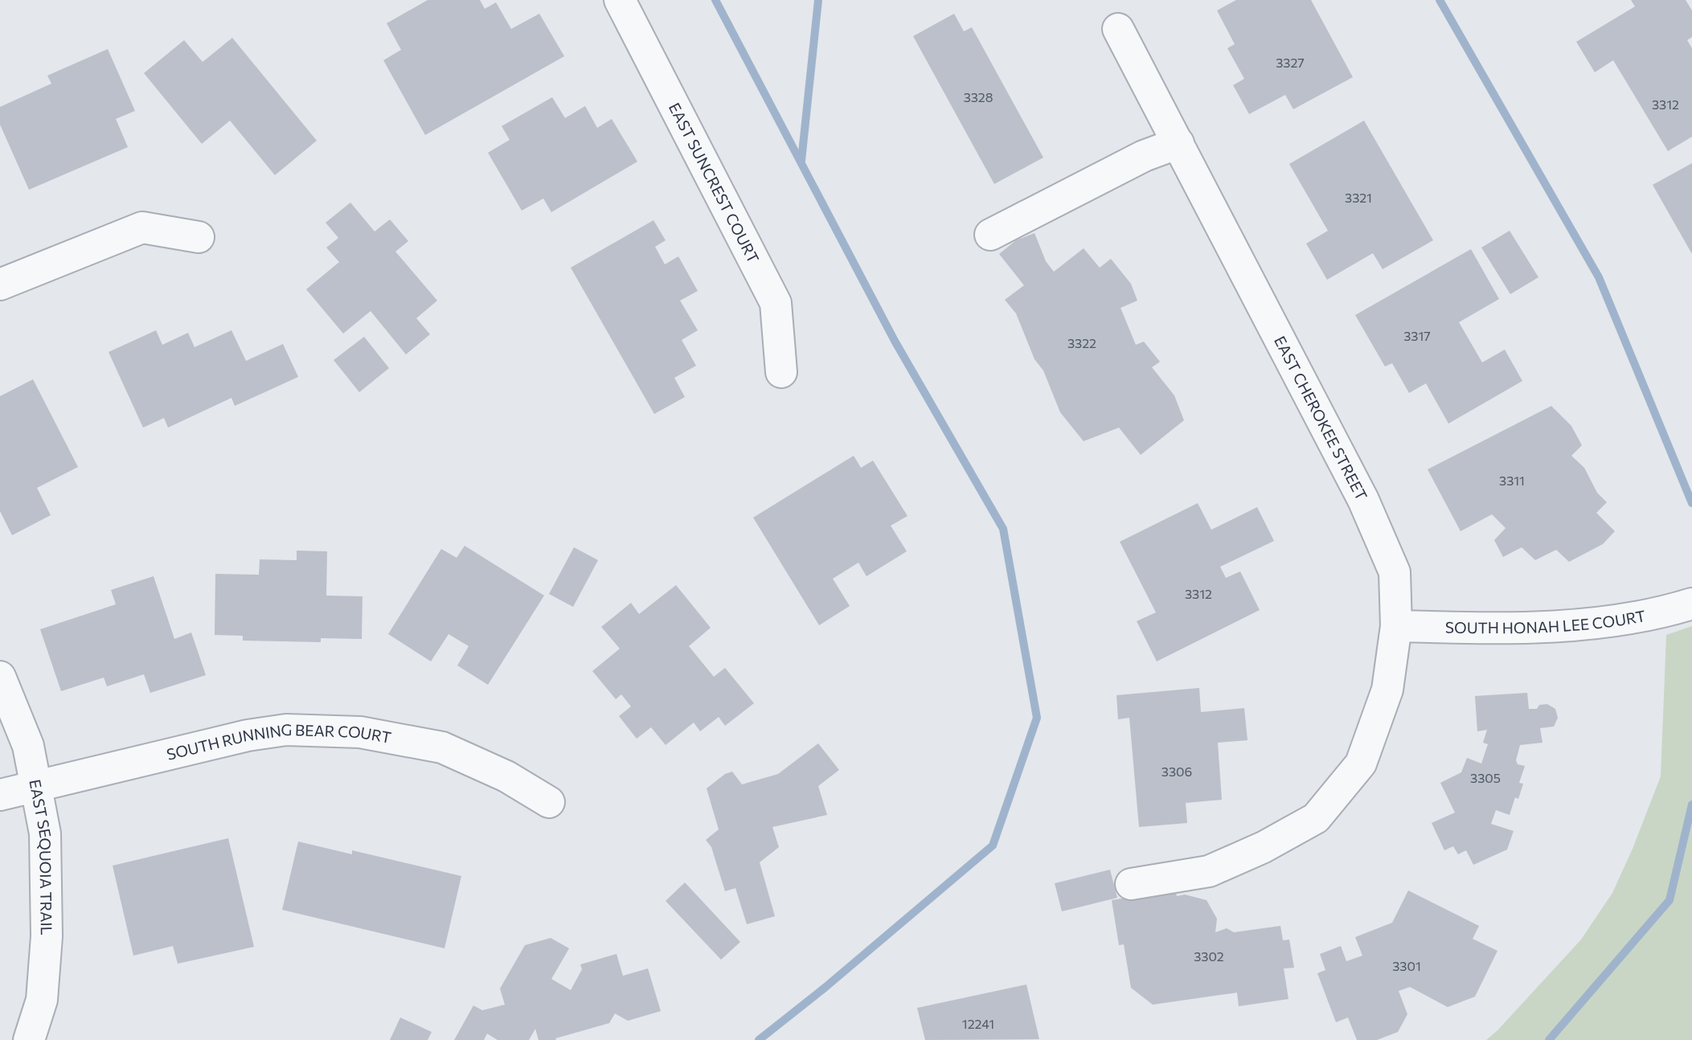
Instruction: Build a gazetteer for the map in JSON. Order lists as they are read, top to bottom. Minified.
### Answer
{"streets":{"street":["EAST SUNCREST COURT","EAST CHEROKEE STREET","SOUTH HONAH LEE COURT","SOUTH RUNNING BEAR COURT","EAST SEQUOIA TRAIL"]},"crossings":[["EAST CHEROKEE STREET","SOUTH HONAH LEE COURT"],["SOUTH RUNNING BEAR COURT","EAST SEQUOIA TRAIL"]],"house_numbers":["3327","3328","3312","3321","3317","3322","3311","3312","3306","3305","3302","3301","12241"]}
